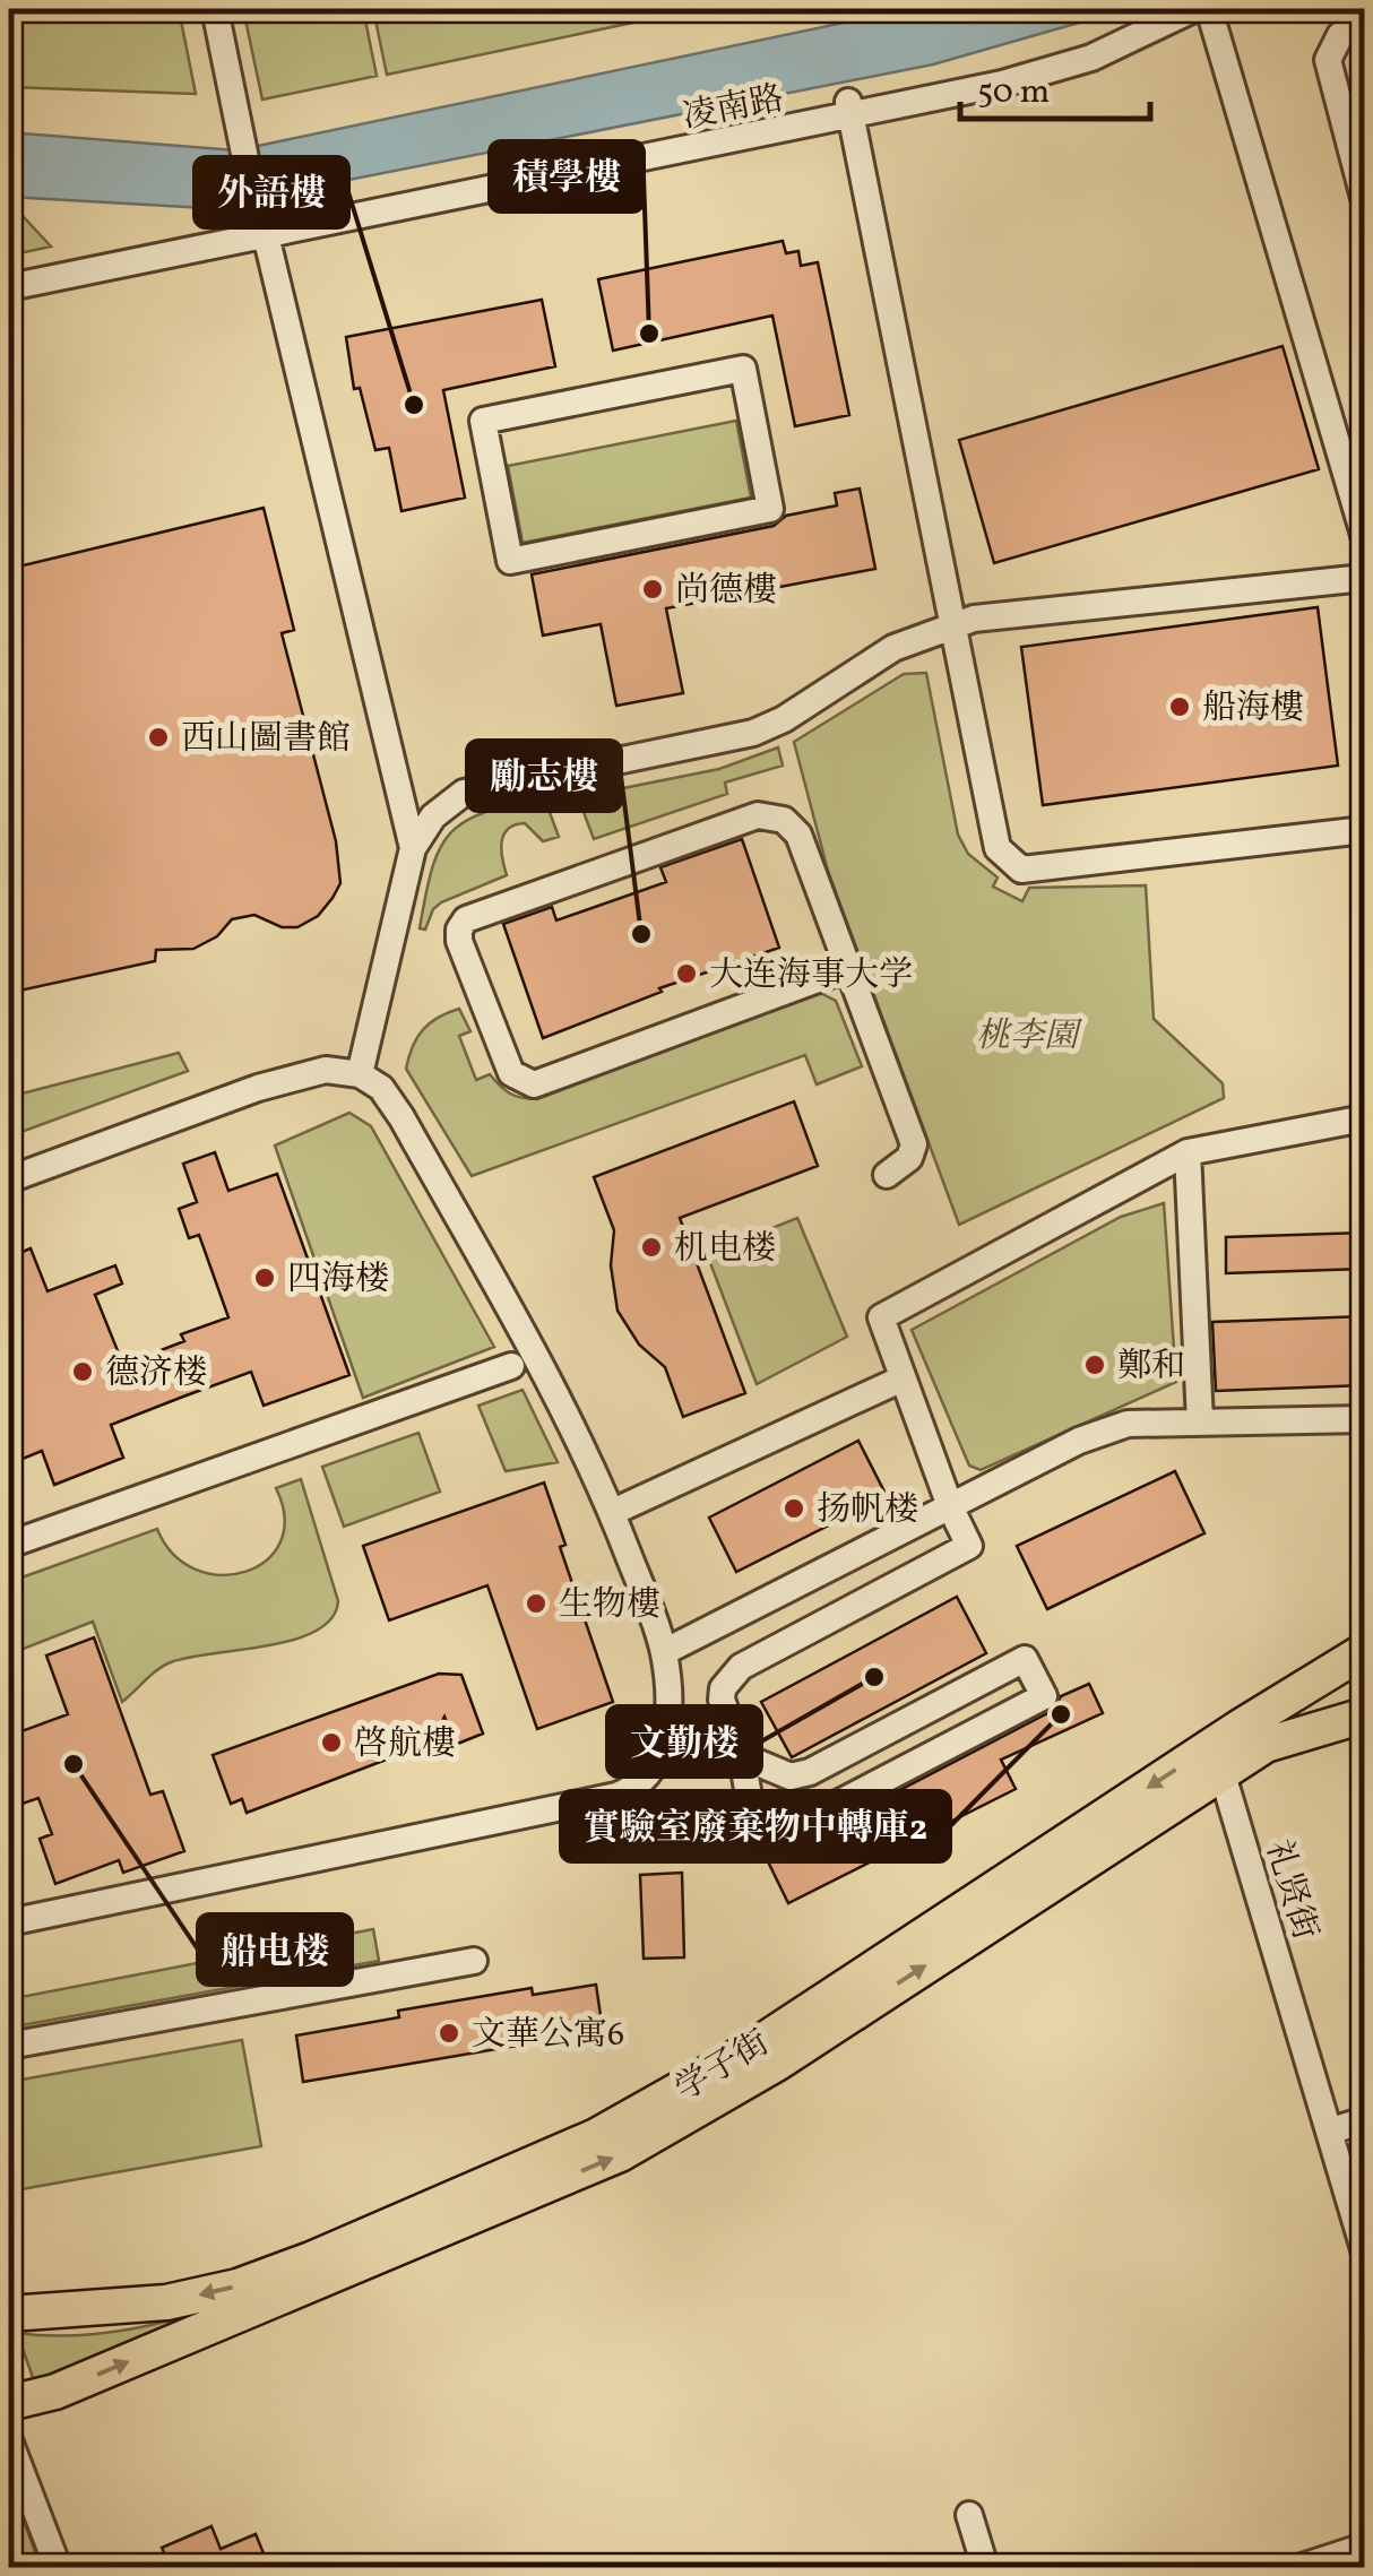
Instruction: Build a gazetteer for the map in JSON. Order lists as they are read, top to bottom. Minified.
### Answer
{"streets":{"main road":["学子街"],"street":["凌南路","礼贤街"]},"crossings":[["礼贤街","学子街"]],"parks":["桃李園"],"places":["積學樓","外語樓","尚德樓","船海樓","西山圖書館","勵志樓","大连海事大学","机电楼","四海楼","鄭和","德济楼","扬帆楼","生物樓","文勤楼","實驗室廢棄物中轉庫2","啓航樓","船电楼","文華公寓6"],"scale_bar":"50 m"}
